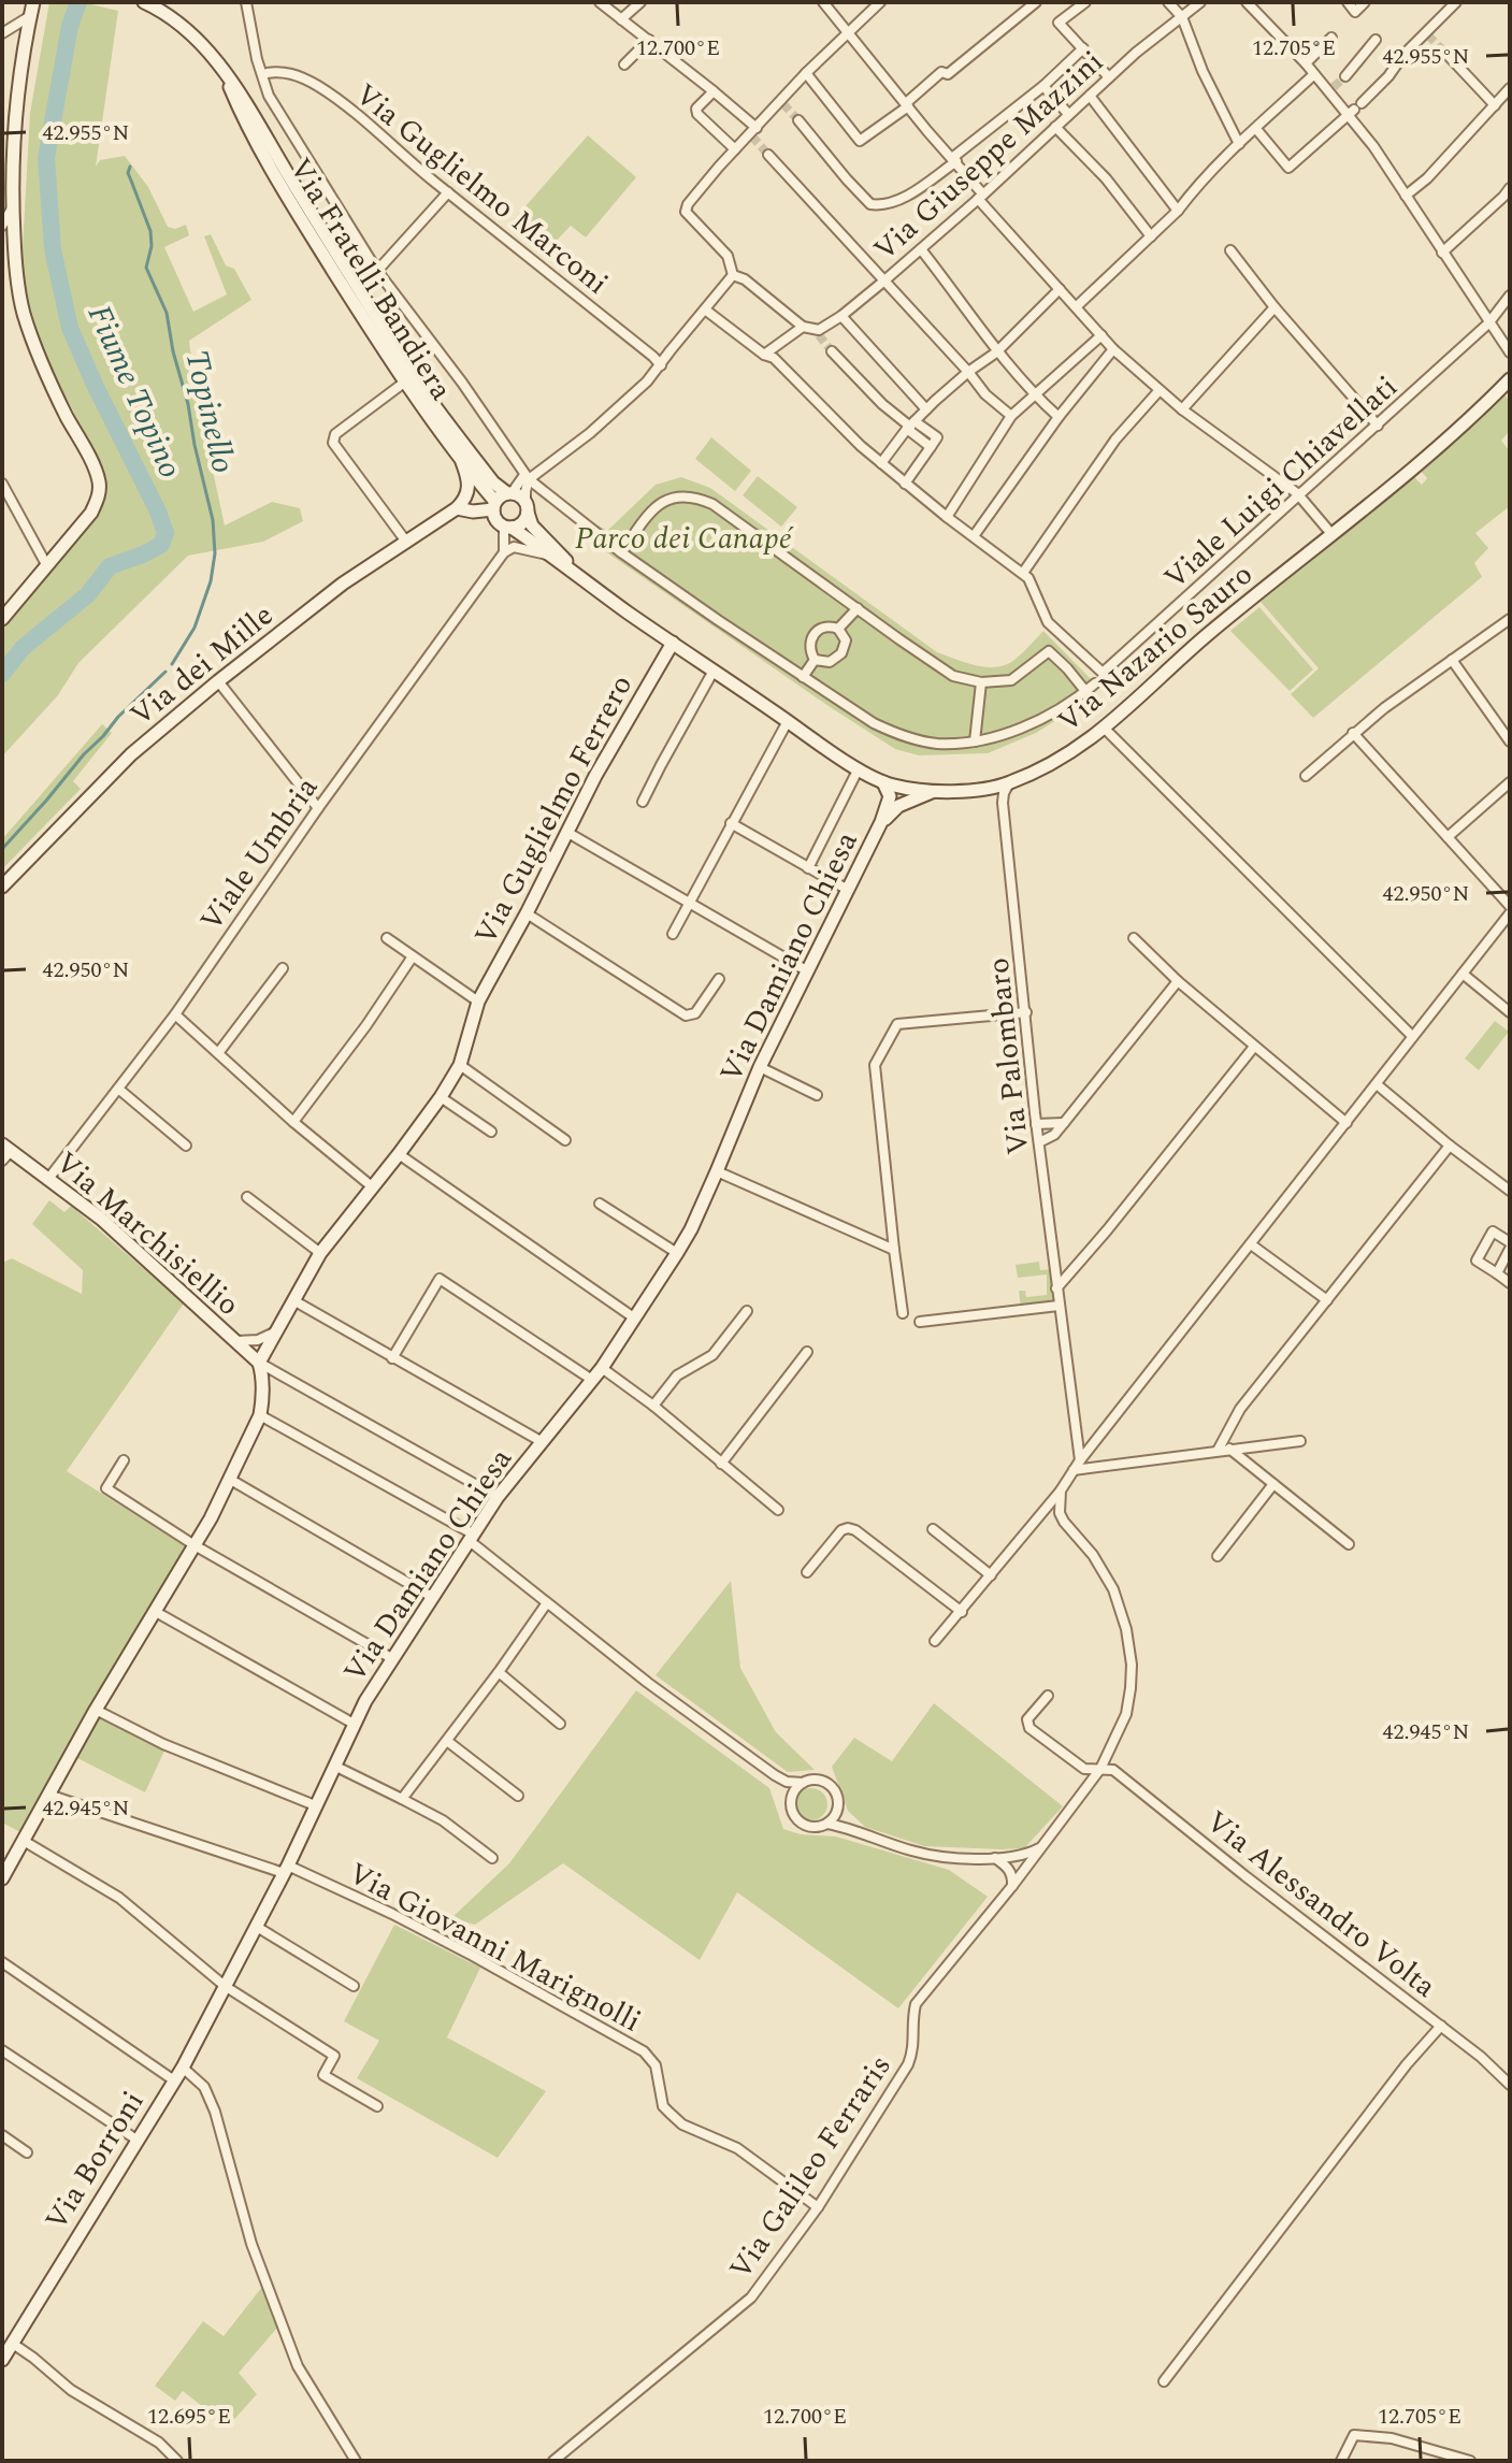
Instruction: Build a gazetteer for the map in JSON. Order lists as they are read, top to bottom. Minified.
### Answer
{"streets":{"street":["Via Giuseppe Mazzini","Via Guglielmo Marconi","Via Fratelli Bandiera","Viale Luigi Chiavellati","Via Nazario Sauro","Via dei Mille","Via Guglielmo Ferrero","Viale Umbria","Via Damiano Chiesa","Via Palombaro","Via Marchisiellio","Via Alessandro Volta","Via Giovanni Marignolli","Via Borroni","Via Galileo Ferraris"]},"crossings":[["Via Fratelli Bandiera","Via Nazario Sauro"],["Via Nazario Sauro","Via Guglielmo Ferrero"],["Via Nazario Sauro","Via Damiano Chiesa"],["Via Nazario Sauro","Via Palombaro"],["Via Guglielmo Ferrero","Via Marchisiellio"],["Viale Umbria","Via Marchisiellio"],["Via Damiano Chiesa","Via Giovanni Marignolli"],["Via Damiano Chiesa","Via Borroni"],["Via Alessandro Volta","Via Galileo Ferraris"],["Via Giovanni Marignolli","Via Galileo Ferraris"]],"water":["Fiume Topino","Topinello"],"parks":["Parco dei Canapé"],"coordinates":["12.700°E","12.705°E","42.955°N","42.950°N","42.945°N","12.695°E"]}
